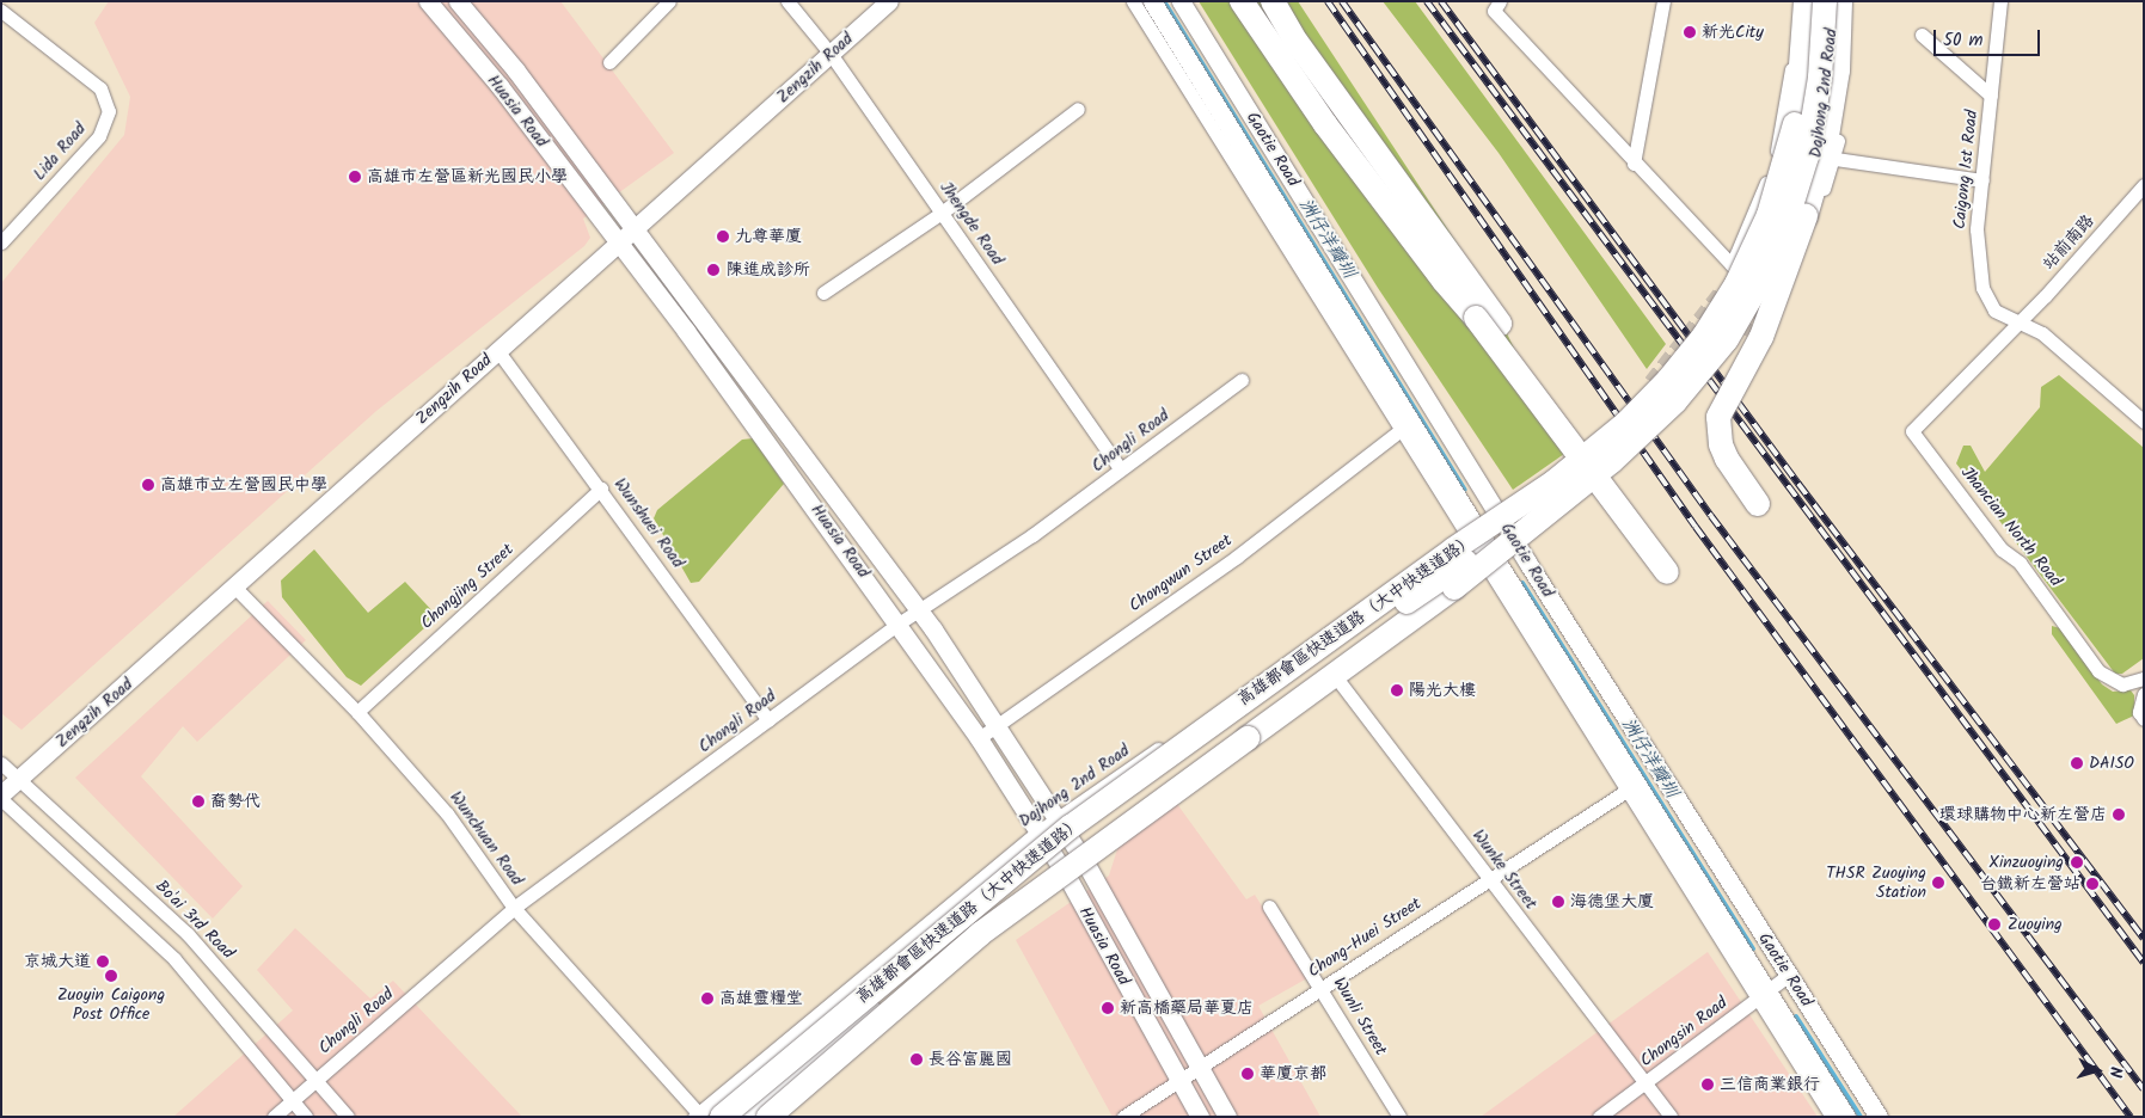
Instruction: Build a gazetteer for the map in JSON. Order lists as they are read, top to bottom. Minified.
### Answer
{"streets":{"highway":["高雄都會區快速道路（大中快速道路）"],"street":["Zengzih Road","Dajhong 2nd Road","Huasia Road","Gaotie Road","Lida Road","Caigong 1st Road","Jhengde Road","站前南路","Chongli Road","Wunshuei Road","Jhancian North Road","Chongwun Street","Chongjing Street","Wunchuan Road","Wunke Street","Bo'ai 3rd Road","Chong-Huei Street","Wunli Street","Chongsin Road"]},"crossings":[["Zengzih Road","Huasia Road"],["Zengzih Road","Jhengde Road"],["Zengzih Road","Wunshuei Road"],["Zengzih Road","Wunchuan Road"],["Zengzih Road","Bo'ai 3rd Road"],["Dajhong 2nd Road","Huasia Road"],["Dajhong 2nd Road","Gaotie Road"],["Dajhong 2nd Road","Wunchuan Road"],["Huasia Road","Chongli Road"],["Huasia Road","Chongwun Street"],["Huasia Road","Chong-Huei Street"],["Gaotie Road","Chongwun Street"],["Gaotie Road","Chong-Huei Street"],["Gaotie Road","Chongsin Road"],["Caigong 1st Road","站前南路"],["Caigong 1st Road","Jhancian North Road"],["Jhengde Road","Chongli Road"],["站前南路","Jhancian North Road"],["Chongli Road","Wunshuei Road"],["Chongli Road","Wunchuan Road"],["Chongli Road","Bo'ai 3rd Road"],["Wunshuei Road","Chongjing Street"],["Chongjing Street","Wunchuan Road"],["Wunke Street","Chong-Huei Street"],["Wunke Street","Chongsin Road"],["Chong-Huei Street","Wunli Street"]],"water":["洲仔洋瓣圳"],"places":["新光City","高雄市左營區新光國民小學","九尊華廈","陳進成診所","高雄市立左營國民中學","陽光大樓","DAISO","裔勢代","環球購物中心新左營店","Xinzuoying","THSR Zuoying Station","台鐵新左營站","海德堡大廈","Zuoying","京城大道","Zuoyin Caigong Post Office","高雄靈糧堂","新高橋藥局華夏店","長谷富麗國","華廈京都","三信商業銀行"],"scale_bar":"50 m","north":"right"}
